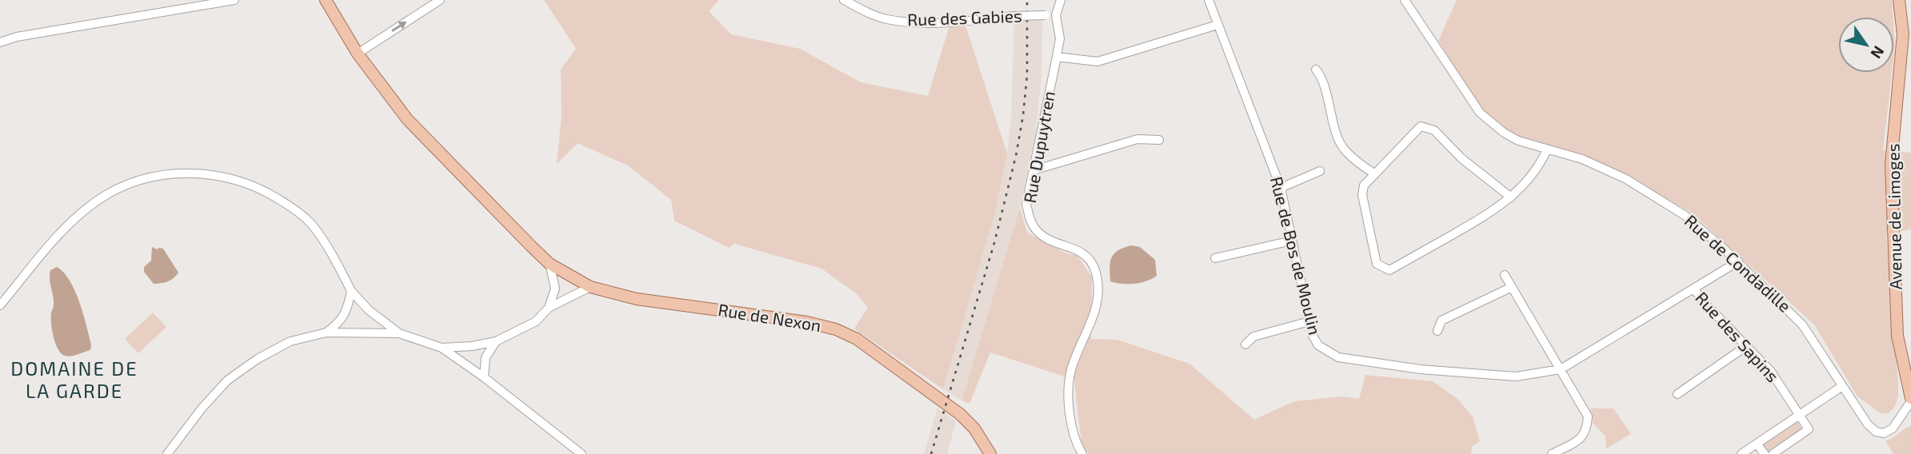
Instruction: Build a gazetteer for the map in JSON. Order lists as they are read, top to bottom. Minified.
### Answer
{"streets":{"main road":["Avenue de Limoges","Rue de Nexon"],"street":["Rue des Gabies","Rue Dupuytren","Rue de Bos de Moulin","Rue de Condadille","Rue des Sapins"]},"crossings":[["Rue des Gabies","Rue Dupuytren"],["Avenue de Limoges","Rue de Condadille"],["Rue de Bos de Moulin","Rue de Condadille"],["Rue de Bos de Moulin","Rue des Sapins"]],"districts":["DOMAINE DE LA GARDE"],"north":"bottom right"}
